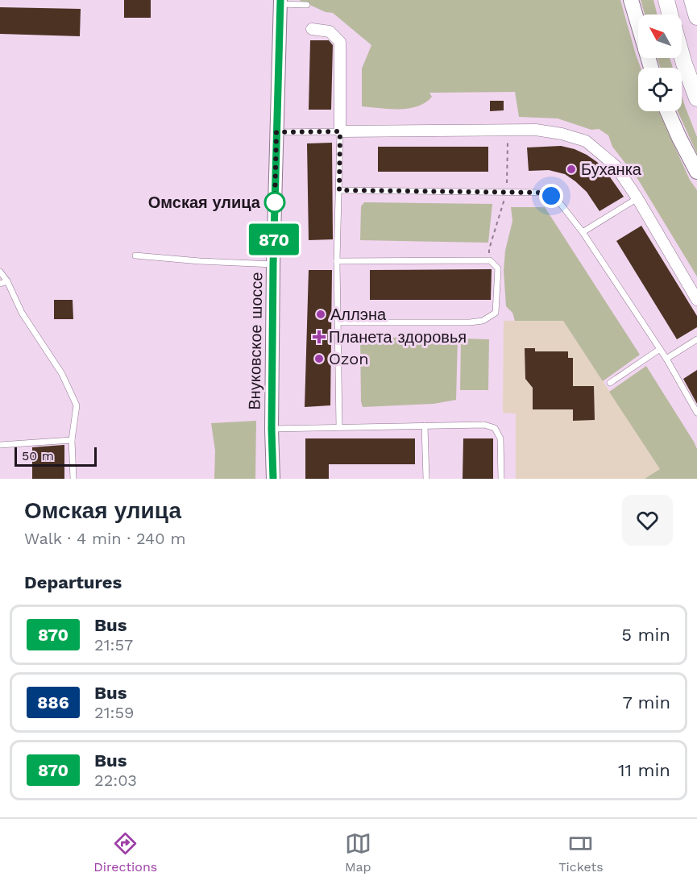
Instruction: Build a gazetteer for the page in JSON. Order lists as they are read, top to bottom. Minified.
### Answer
{"streets":{"street":["Внуковское шоссе"]},"places":{"other":["Буханка","Омская улица","Аллэна","Ozon"],"health":["Планета здоровья"]},"lines":["bus line 870"],"scale_bar":"50 m","north":"top left","page":{"on_map":"870","scale":"50 m","heading":[["Омская улица","Walk · 4 min · 240 m"],"Departures"],"list":[{"mark":"870","name":"Bus","note":"21:57","value":"5 min"},{"mark":"886","name":"Bus","note":"21:59","value":"7 min"},{"mark":"870","name":"Bus","note":"22:03","value":"11 min"}],"tabs":["Directions","Map","Tickets"]}}
